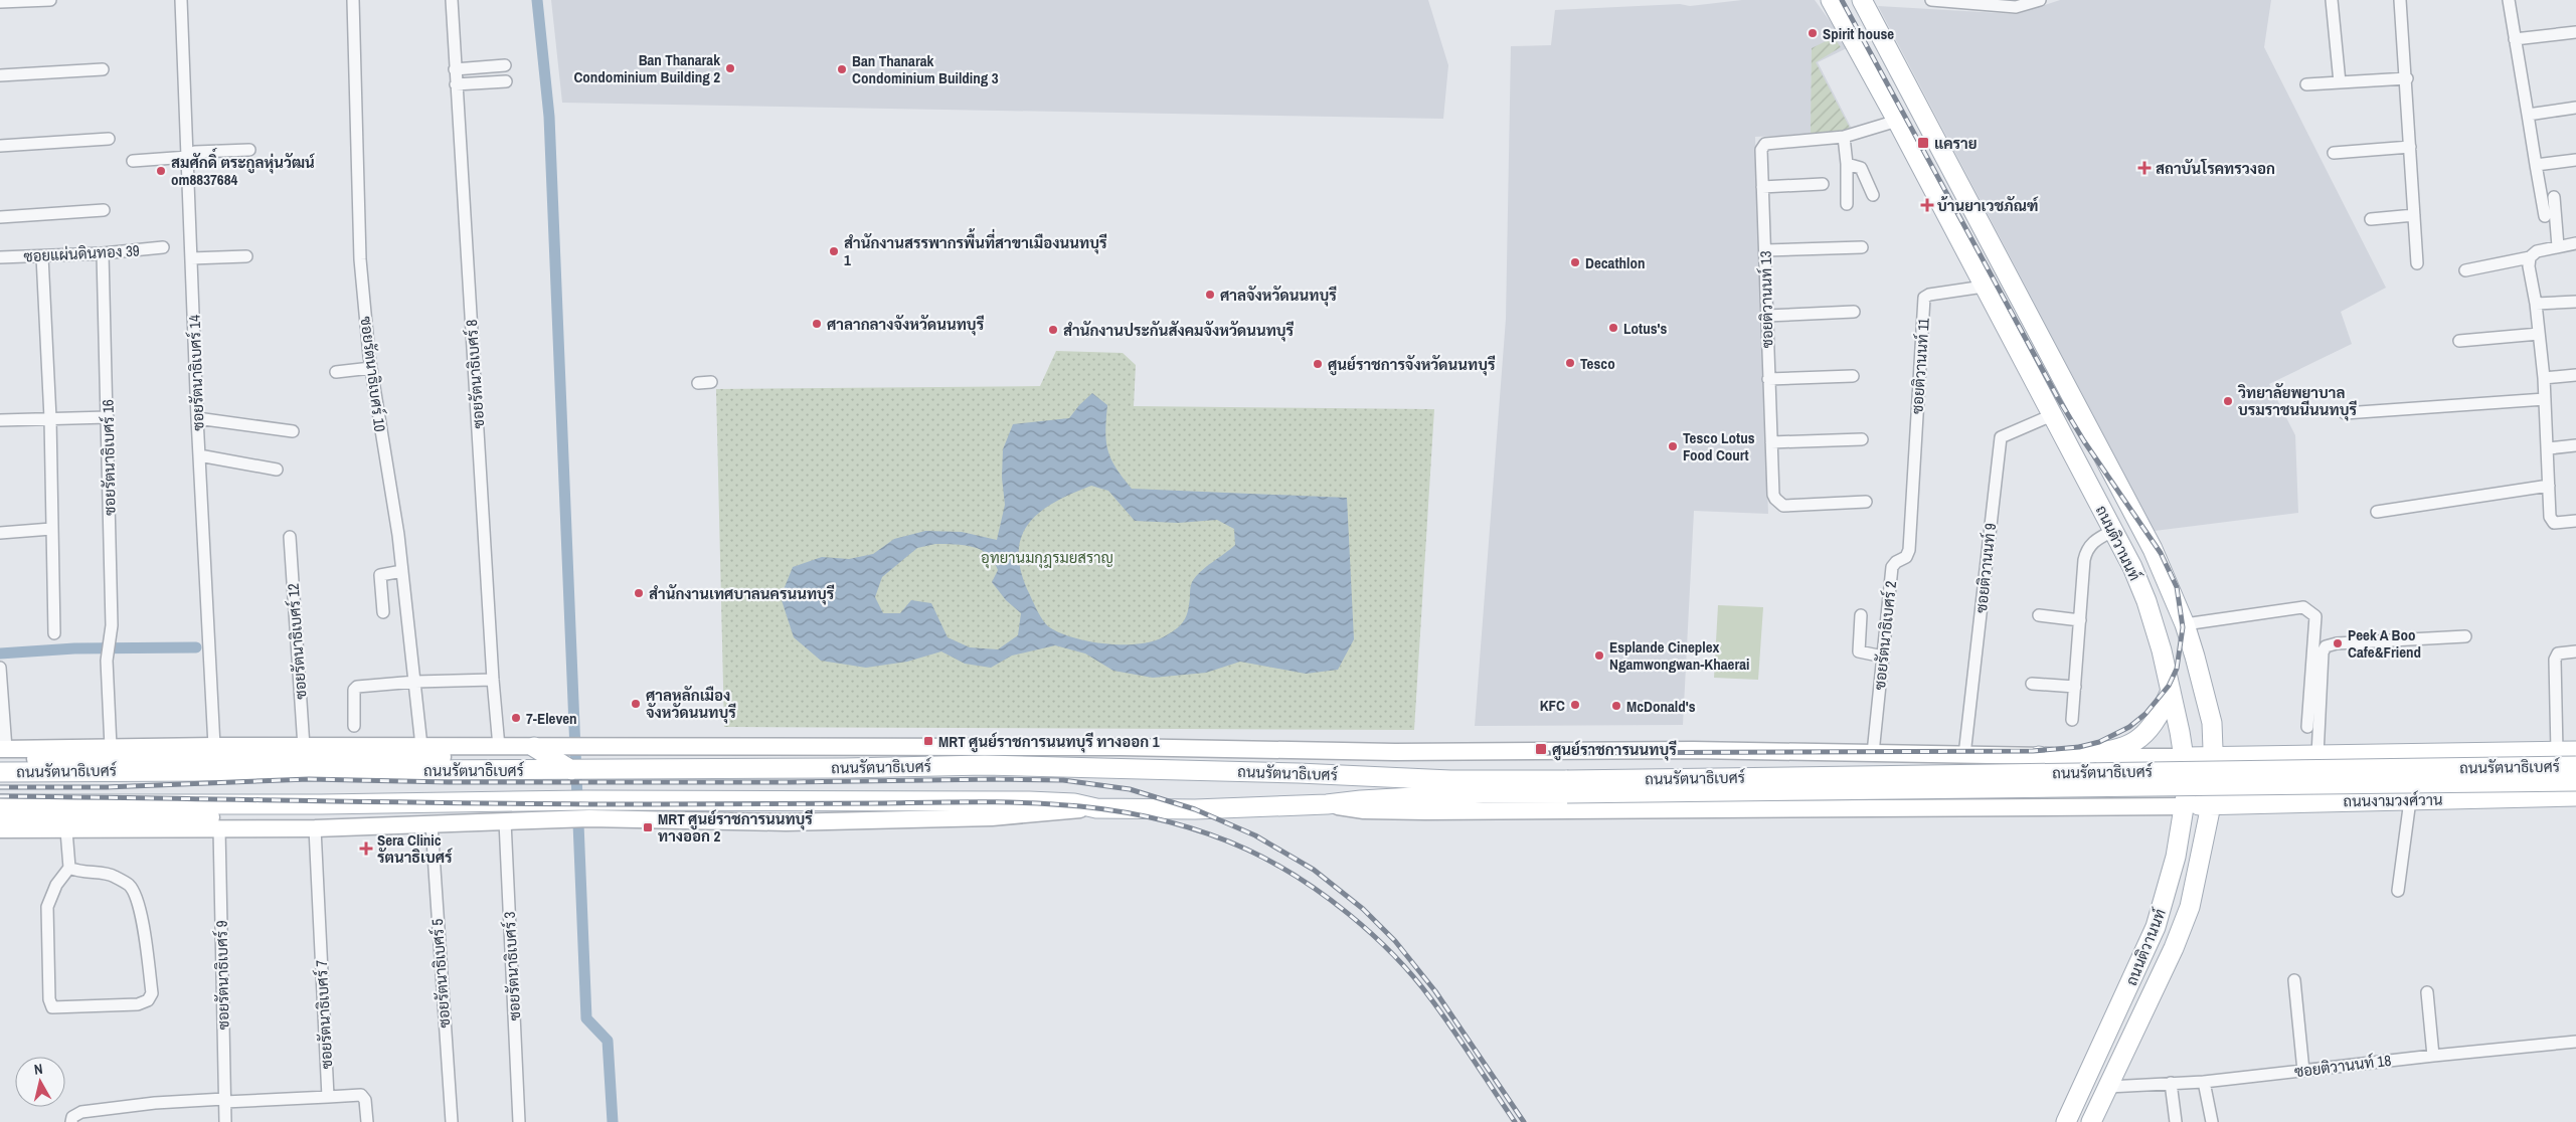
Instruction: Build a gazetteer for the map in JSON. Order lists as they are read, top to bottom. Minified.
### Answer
{"streets":{"main road":["ถนนติวานนท์","ถนนรัตนาธิเบศร์","ถนนงามวงศ์วาน"],"street":["ซอยแผ่นดินทอง 39","ซอยติวานนท์ 13","ซอยติวานนท์ 11","ซอยรัตนาธิเบศร์ 14","ซอยรัตนาธิเบศร์ 10","ซอยรัตนาธิเบศร์ 8","ซอยรัตนาธิเบศร์ 16","ซอยติวานนท์ 9","ซอยรัตนาธิเบศร์ 2","ซอยรัตนาธิเบศร์ 12","ซอยรัตนาธิเบศร์ 3","ซอยรัตนาธิเบศร์ 5","ซอยรัตนาธิเบศร์ 9","ซอยรัตนาธิเบศร์ 7","ซอยติวานนท์ 18"]},"crossings":[["ซอยแผ่นดินทอง 39","ซอยรัตนาธิเบศร์ 16"],["ซอยติวานนท์ 13","ถนนติวานนท์"],["ซอยติวานนท์ 11","ถนนติวานนท์"],["ซอยติวานนท์ 11","ซอยรัตนาธิเบศร์ 2"],["ซอยรัตนาธิเบศร์ 14","ถนนรัตนาธิเบศร์"],["ซอยรัตนาธิเบศร์ 10","ถนนรัตนาธิเบศร์"],["ซอยรัตนาธิเบศร์ 8","ถนนรัตนาธิเบศร์"],["ซอยรัตนาธิเบศร์ 16","ถนนรัตนาธิเบศร์"],["ถนนติวานนท์","ซอยติวานนท์ 9"],["ถนนติวานนท์","ถนนรัตนาธิเบศร์"],["ถนนติวานนท์","ถนนงามวงศ์วาน"],["ถนนติวานนท์","ซอยติวานนท์ 18"],["ซอยติวานนท์ 9","ถนนรัตนาธิเบศร์"],["ซอยรัตนาธิเบศร์ 2","ถนนรัตนาธิเบศร์"],["ซอยรัตนาธิเบศร์ 12","ถนนรัตนาธิเบศร์"],["ถนนรัตนาธิเบศร์","ถนนงามวงศ์วาน"],["ถนนรัตนาธิเบศร์","ซอยรัตนาธิเบศร์ 3"],["ถนนรัตนาธิเบศร์","ซอยรัตนาธิเบศร์ 5"],["ถนนรัตนาธิเบศร์","ซอยรัตนาธิเบศร์ 9"],["ถนนรัตนาธิเบศร์","ซอยรัตนาธิเบศร์ 7"]],"parks":["อุทยานมกุฎรมยสราญ"],"places":{"other":["Spirit house","Ban Thanarak Condominium Building 2","Ban Thanarak Condominium Building 3","สมศักดิ์ ตระกูลหุ่นวัฒน์ om8837684","สำนักงานสรรพากรพื้นที่สาขาเมืองนนทบุรี 1","Decathlon","ศาลจังหวัดนนทบุรี","ศาลากลางจังหวัดนนทบุรี","Lotus's","สำนักงานประกันสังคมจังหวัดนนทบุรี","Tesco","ศูนย์ราชการจังหวัดนนทบุรี","วิทยาลัยพยาบาล บรมราชนนีนนทบุรี","Tesco Lotus Food Court","สำนักงานเทศบาลนครนนทบุรี","Peek A Boo Cafe&Friend","Esplande Cineplex Ngamwongwan-Khaerai","ศาลหลักเมือง จังหวัดนนทบุรี","KFC","McDonald's","7-Eleven"],"transit":["แคราย","MRT ศูนย์ราชการนนทบุรี ทางออก 1","ศูนย์ราชการนนทบุรี","MRT ศูนย์ราชการนนทบุรี ทางออก 2"],"health":["สถาบันโรคทรวงอก","บ้านยาเวชภัณฑ์","Sera Clinic รัตนาธิเบศร์"]},"north":"top"}
